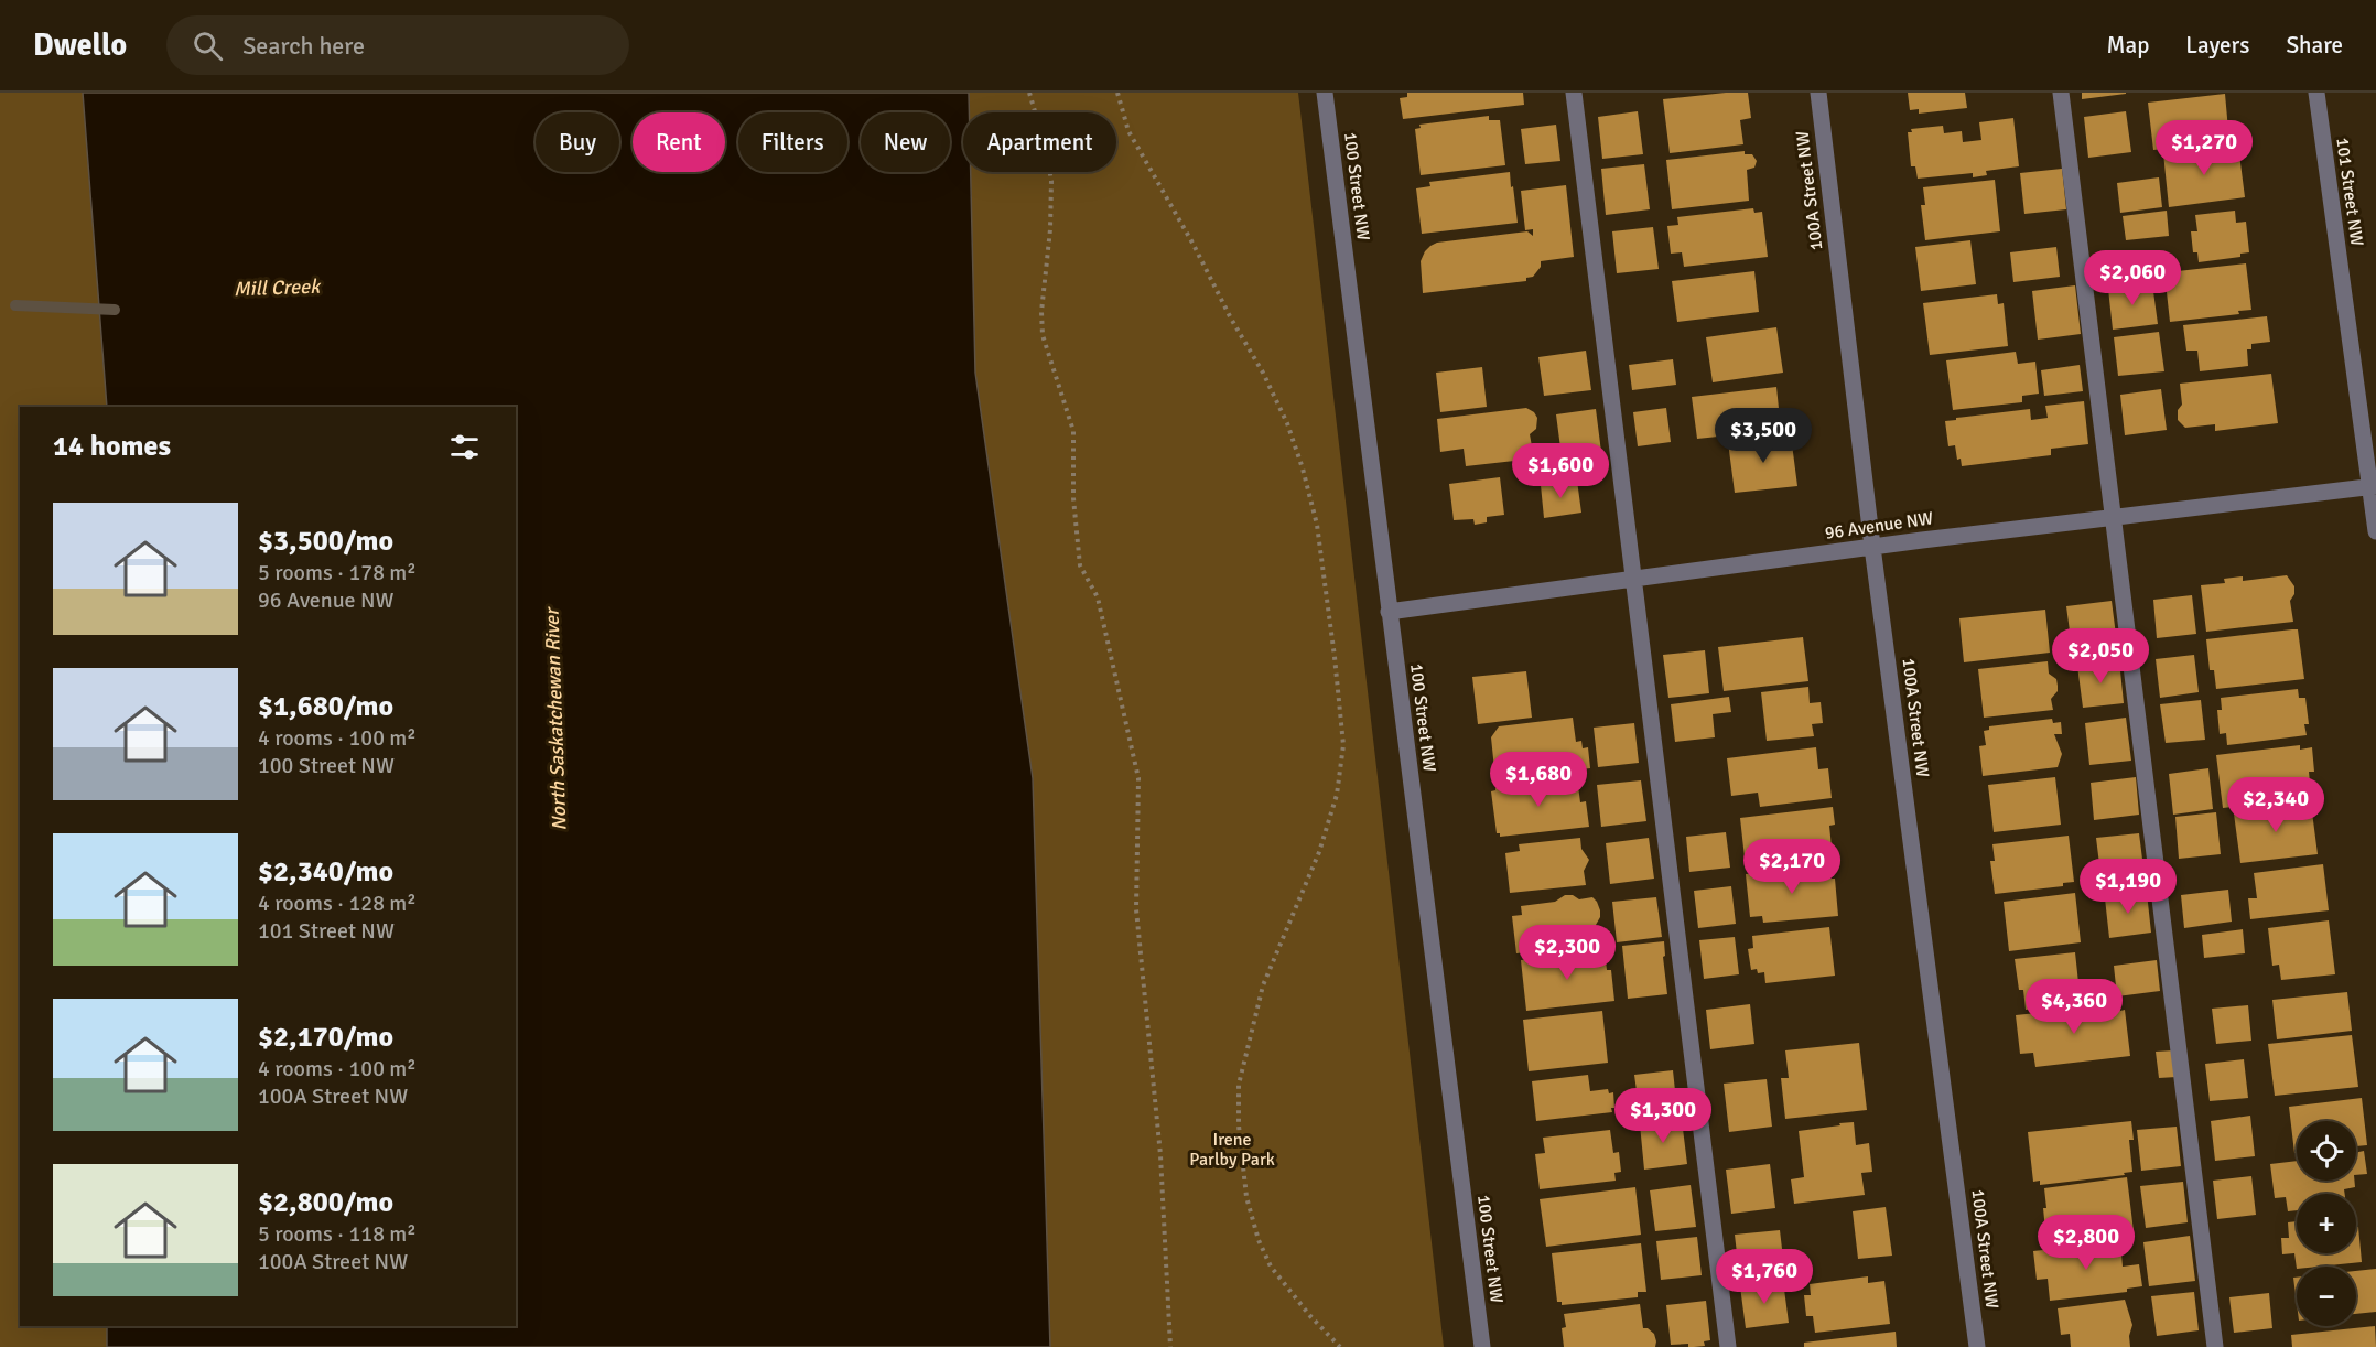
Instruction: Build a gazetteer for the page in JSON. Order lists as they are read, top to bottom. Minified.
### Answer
{"streets":{"street":["100 Street NW","100A Street NW","101 Street NW","96 Avenue NW"]},"crossings":[["100 Street NW","96 Avenue NW"],["100A Street NW","96 Avenue NW"],["101 Street NW","96 Avenue NW"]],"water":["Mill Creek","North Saskatchewan River"],"parks":["Irene Parlby Park"],"page":{"header":"Dwello","search":"Search here","nav":["Map","Layers","Share"],"chip":["Buy","Rent","Filters","New","Apartment"],"price":["$1,270","$2,060","$3,500","$1,600","$2,050","$1,680","$2,340","$2,170","$1,190","$2,300","$4,360","$1,300","$2,800","$1,760"],"heading":"14 homes","list":[{"name":"$3,500/mo","note":"5 rooms · 178 m² · 96 Avenue NW"},{"name":"$1,680/mo","note":"4 rooms · 100 m² · 100 Street NW"},{"name":"$2,340/mo","note":"4 rooms · 128 m² · 101 Street NW"},{"name":"$2,170/mo","note":"4 rooms · 100 m² · 100A Street NW"},{"name":"$2,800/mo","note":"5 rooms · 118 m² · 100A Street NW"}],"map_buttons":["+","−"]}}
